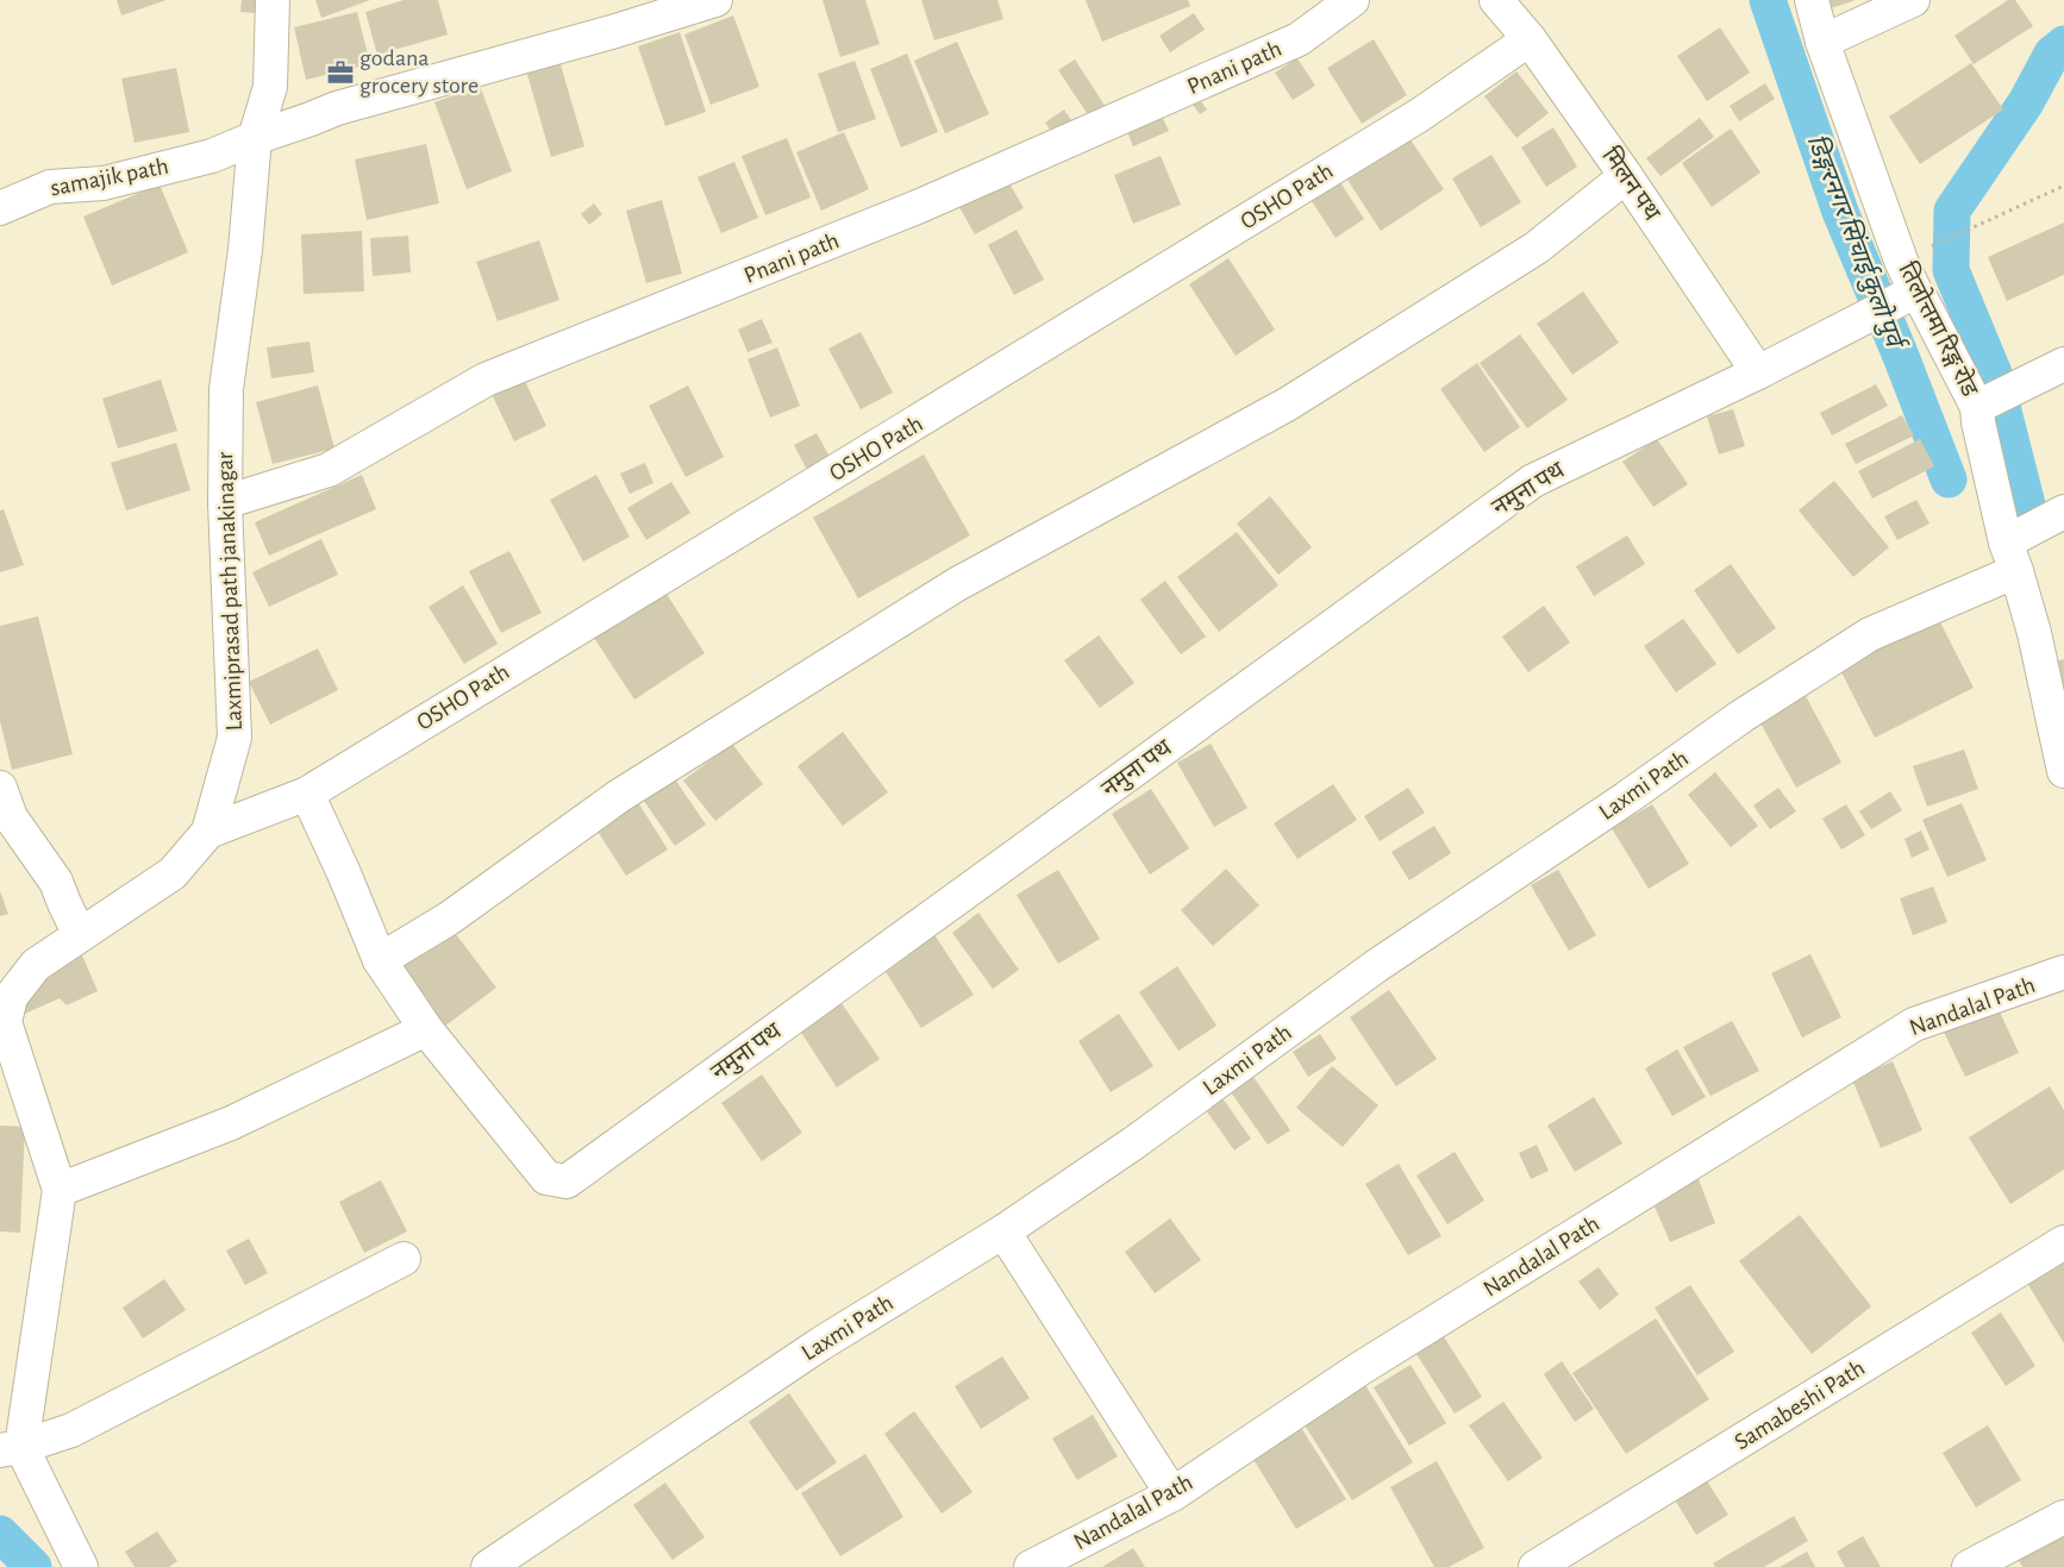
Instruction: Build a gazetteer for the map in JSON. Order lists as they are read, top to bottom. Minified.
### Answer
{"streets":{"street":["Pnani path","samajik path","मिलन पथ","OSHO Path","तिलोत्तमा रिङ्ग रोड","नमुना पथ","Laxmiprasad path janakinagar","Laxmi Path","Nandalal Path","Samabeshi Path"]},"crossings":[["Pnani path","Laxmiprasad path janakinagar"],["samajik path","Laxmiprasad path janakinagar"],["मिलन पथ","OSHO Path"],["मिलन पथ","नमुना पथ"],["OSHO Path","नमुना पथ"],["OSHO Path","Laxmiprasad path janakinagar"],["तिलोत्तमा रिङ्ग रोड","नमुना पथ"],["तिलोत्तमा रिङ्ग रोड","Laxmi Path"]],"water":["डिङ्गरनगर सिंचाई कुलो पुर्व"],"places":{"office":["godana grocery store"]}}
